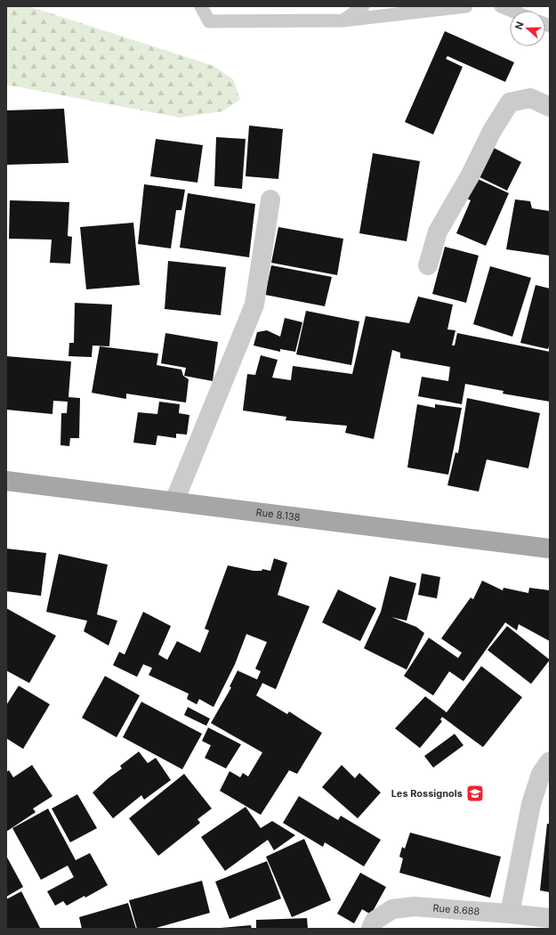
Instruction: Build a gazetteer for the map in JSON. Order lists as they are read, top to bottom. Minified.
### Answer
{"streets":{"main road":["Rue 8.138"],"street":["Rue 8.688"]},"places":{"school or university":["Les Rossignols"]},"north":"left"}
